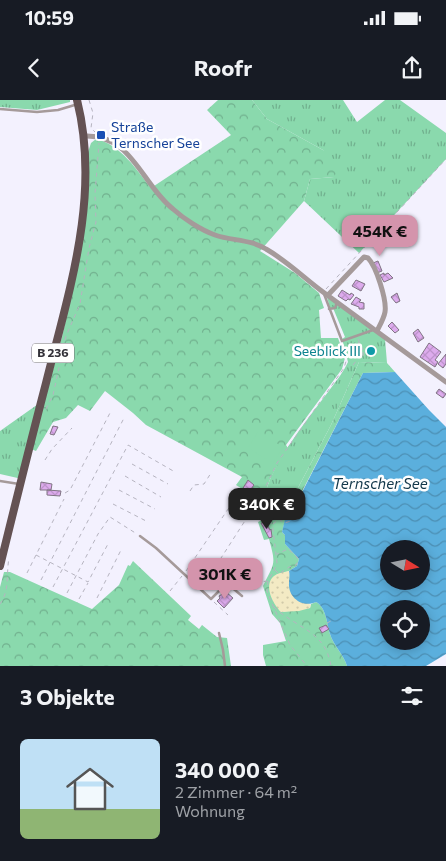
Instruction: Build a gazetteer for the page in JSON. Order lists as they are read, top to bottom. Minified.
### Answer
{"streets":{"main road":["B 236"]},"water":["Ternscher See"],"places":{"transit":["Straße Ternscher See"],"other":["Seeblick III"]},"north":"right","page":{"status":"10:59","header":"Roofr","price":["454K €","340K €","301K €"],"heading":"3 Objekte","list":[{"name":"340 000 €","note":"2 Zimmer · 64 m² · Wohnung"}]}}
